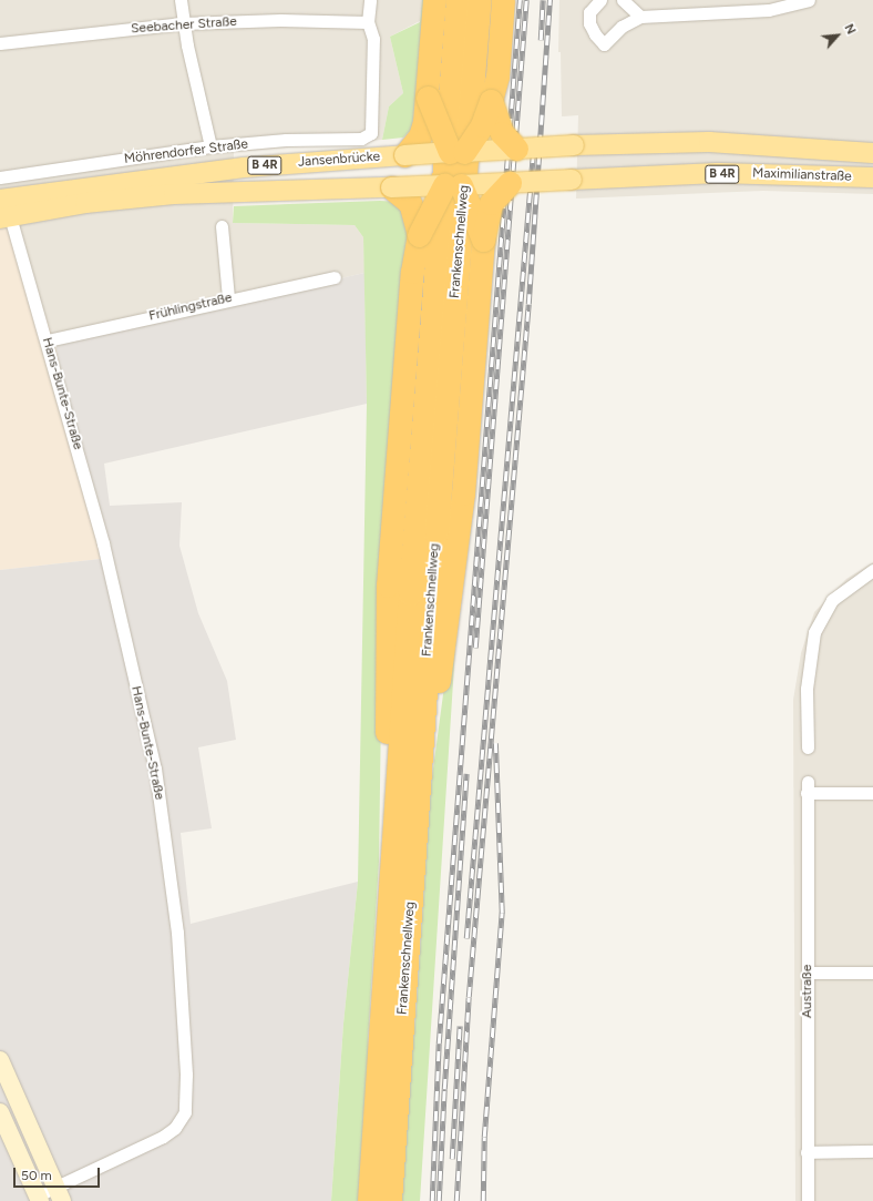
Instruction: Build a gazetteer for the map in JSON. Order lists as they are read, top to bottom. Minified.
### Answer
{"streets":{"highway":["Frankenschnellweg"],"main road":["Jansenbrücke","B 4R","Maximilianstraße"],"street":["Seebacher Straße","Möhrendorfer Straße","Frühlingstraße","Hans-Bunte-Straße","Austraße"]},"crossings":[["Seebacher Straße","Möhrendorfer Straße"],["Jansenbrücke","Maximilianstraße"],["Jansenbrücke","Hans-Bunte-Straße"],["Frühlingstraße","Hans-Bunte-Straße"]],"scale_bar":"50 m","north":"top right"}
